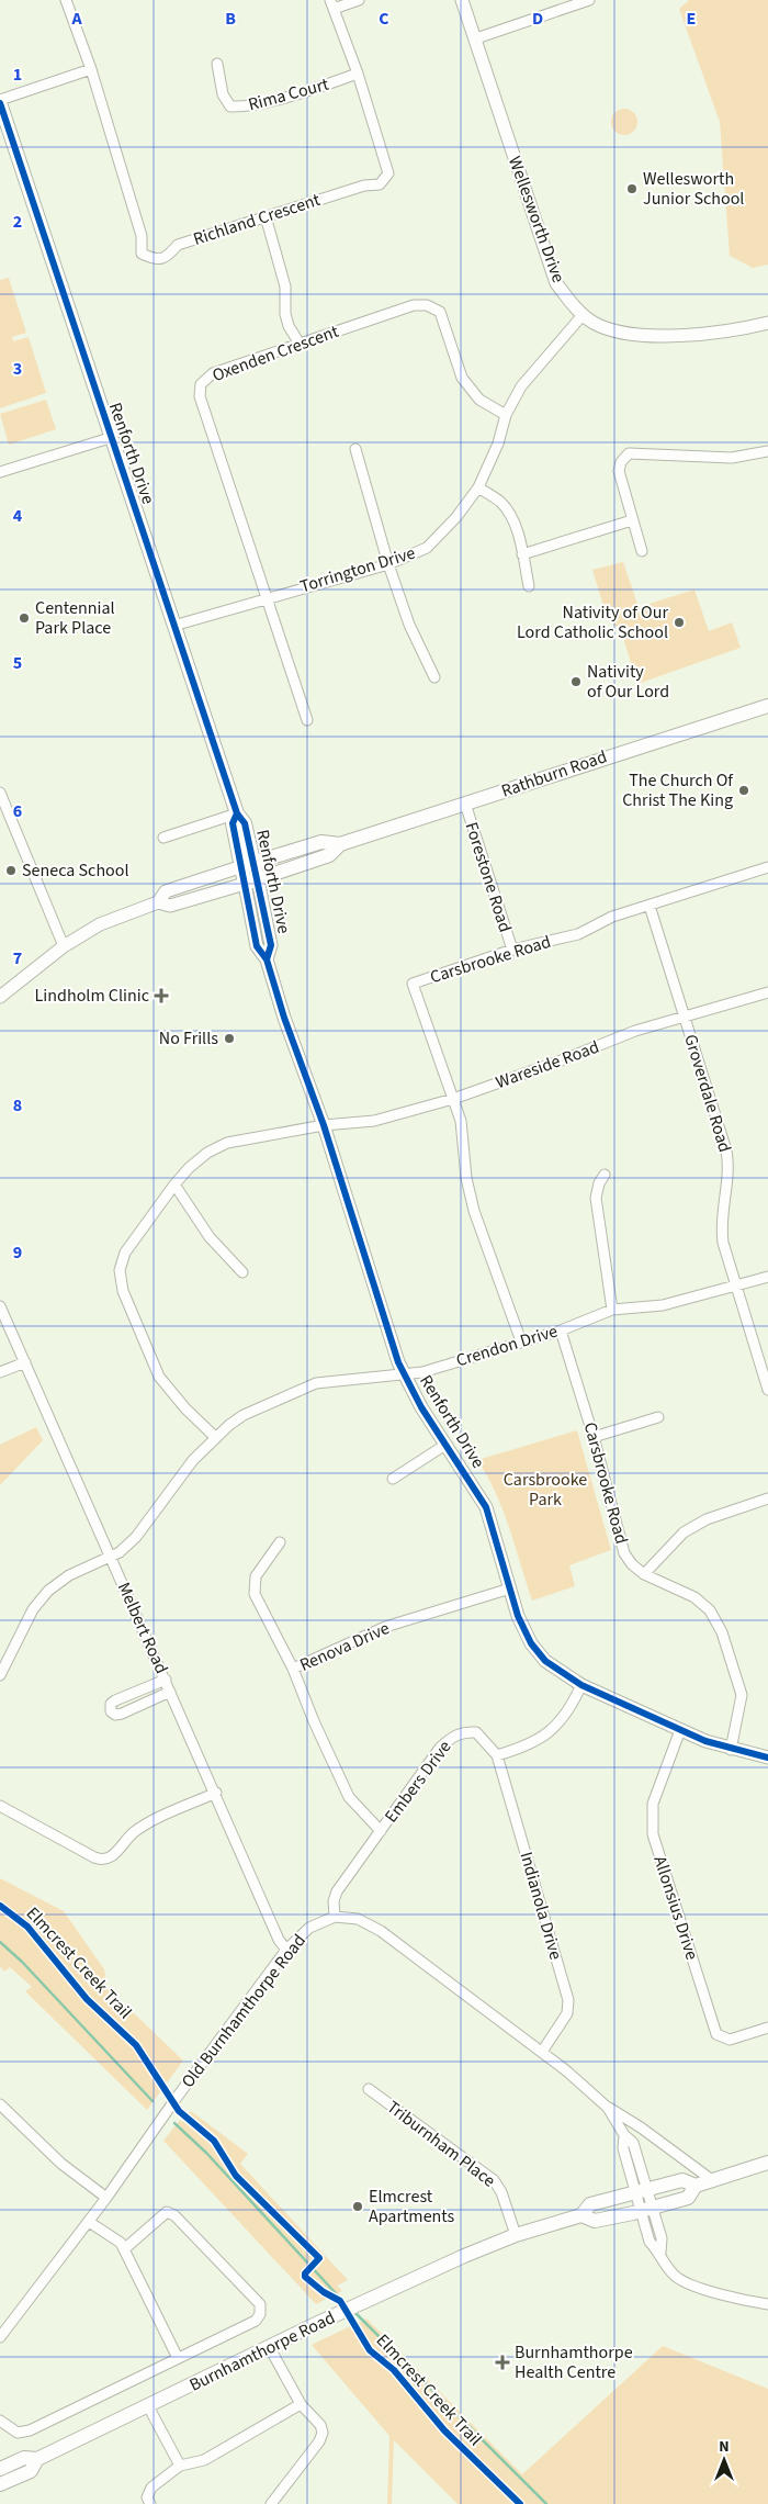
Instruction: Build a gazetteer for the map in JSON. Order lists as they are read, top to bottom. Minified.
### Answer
{"streets":{"main road":["Renforth Drive","Rathburn Road","Burnhamthorpe Road"],"street":["Rima Court","Richland Crescent","Wellesworth Drive","Oxenden Crescent","Torrington Drive","Forestone Road","Carsbrooke Road","Wareside Road","Groverdale Road","Crendon Drive","Melbert Road","Renova Drive","Embers Drive","Indianola Drive","Allonsius Drive","Old Burnhamthorpe Road","Triburnham Place"],"cycle path":["Elmcrest Creek Trail"]},"crossings":[["Rima Court","Richland Crescent"],["Wellesworth Drive","Torrington Drive"],["Oxenden Crescent","Torrington Drive"],["Renforth Drive","Torrington Drive"],["Renforth Drive","Rathburn Road"],["Renforth Drive","Carsbrooke Road"],["Renforth Drive","Wareside Road"],["Renforth Drive","Crendon Drive"],["Renforth Drive","Renova Drive"],["Renforth Drive","Allonsius Drive"],["Rathburn Road","Forestone Road"],["Forestone Road","Carsbrooke Road"],["Carsbrooke Road","Wareside Road"],["Carsbrooke Road","Groverdale Road"],["Carsbrooke Road","Crendon Drive"],["Wareside Road","Groverdale Road"],["Wareside Road","Crendon Drive"],["Groverdale Road","Crendon Drive"],["Crendon Drive","Melbert Road"],["Melbert Road","Old Burnhamthorpe Road"],["Renova Drive","Embers Drive"],["Embers Drive","Indianola Drive"],["Embers Drive","Old Burnhamthorpe Road"],["Triburnham Place","Burnhamthorpe Road"]],"parks":["Carsbrooke Park"],"places":{"other":["Wellesworth Junior School","Centennial Park Place","Nativity of Our Lord Catholic School","Nativity of Our Lord","The Church Of Christ The King","Seneca School","No Frills","Elmcrest Apartments"],"health":["Lindholm Clinic","Burnhamthorpe Health Centre"]},"north":"top","grid":{"columns":["A","B","C","D","E"],"rows":["1","2","3","4","5","6","7","8","9"]}}
